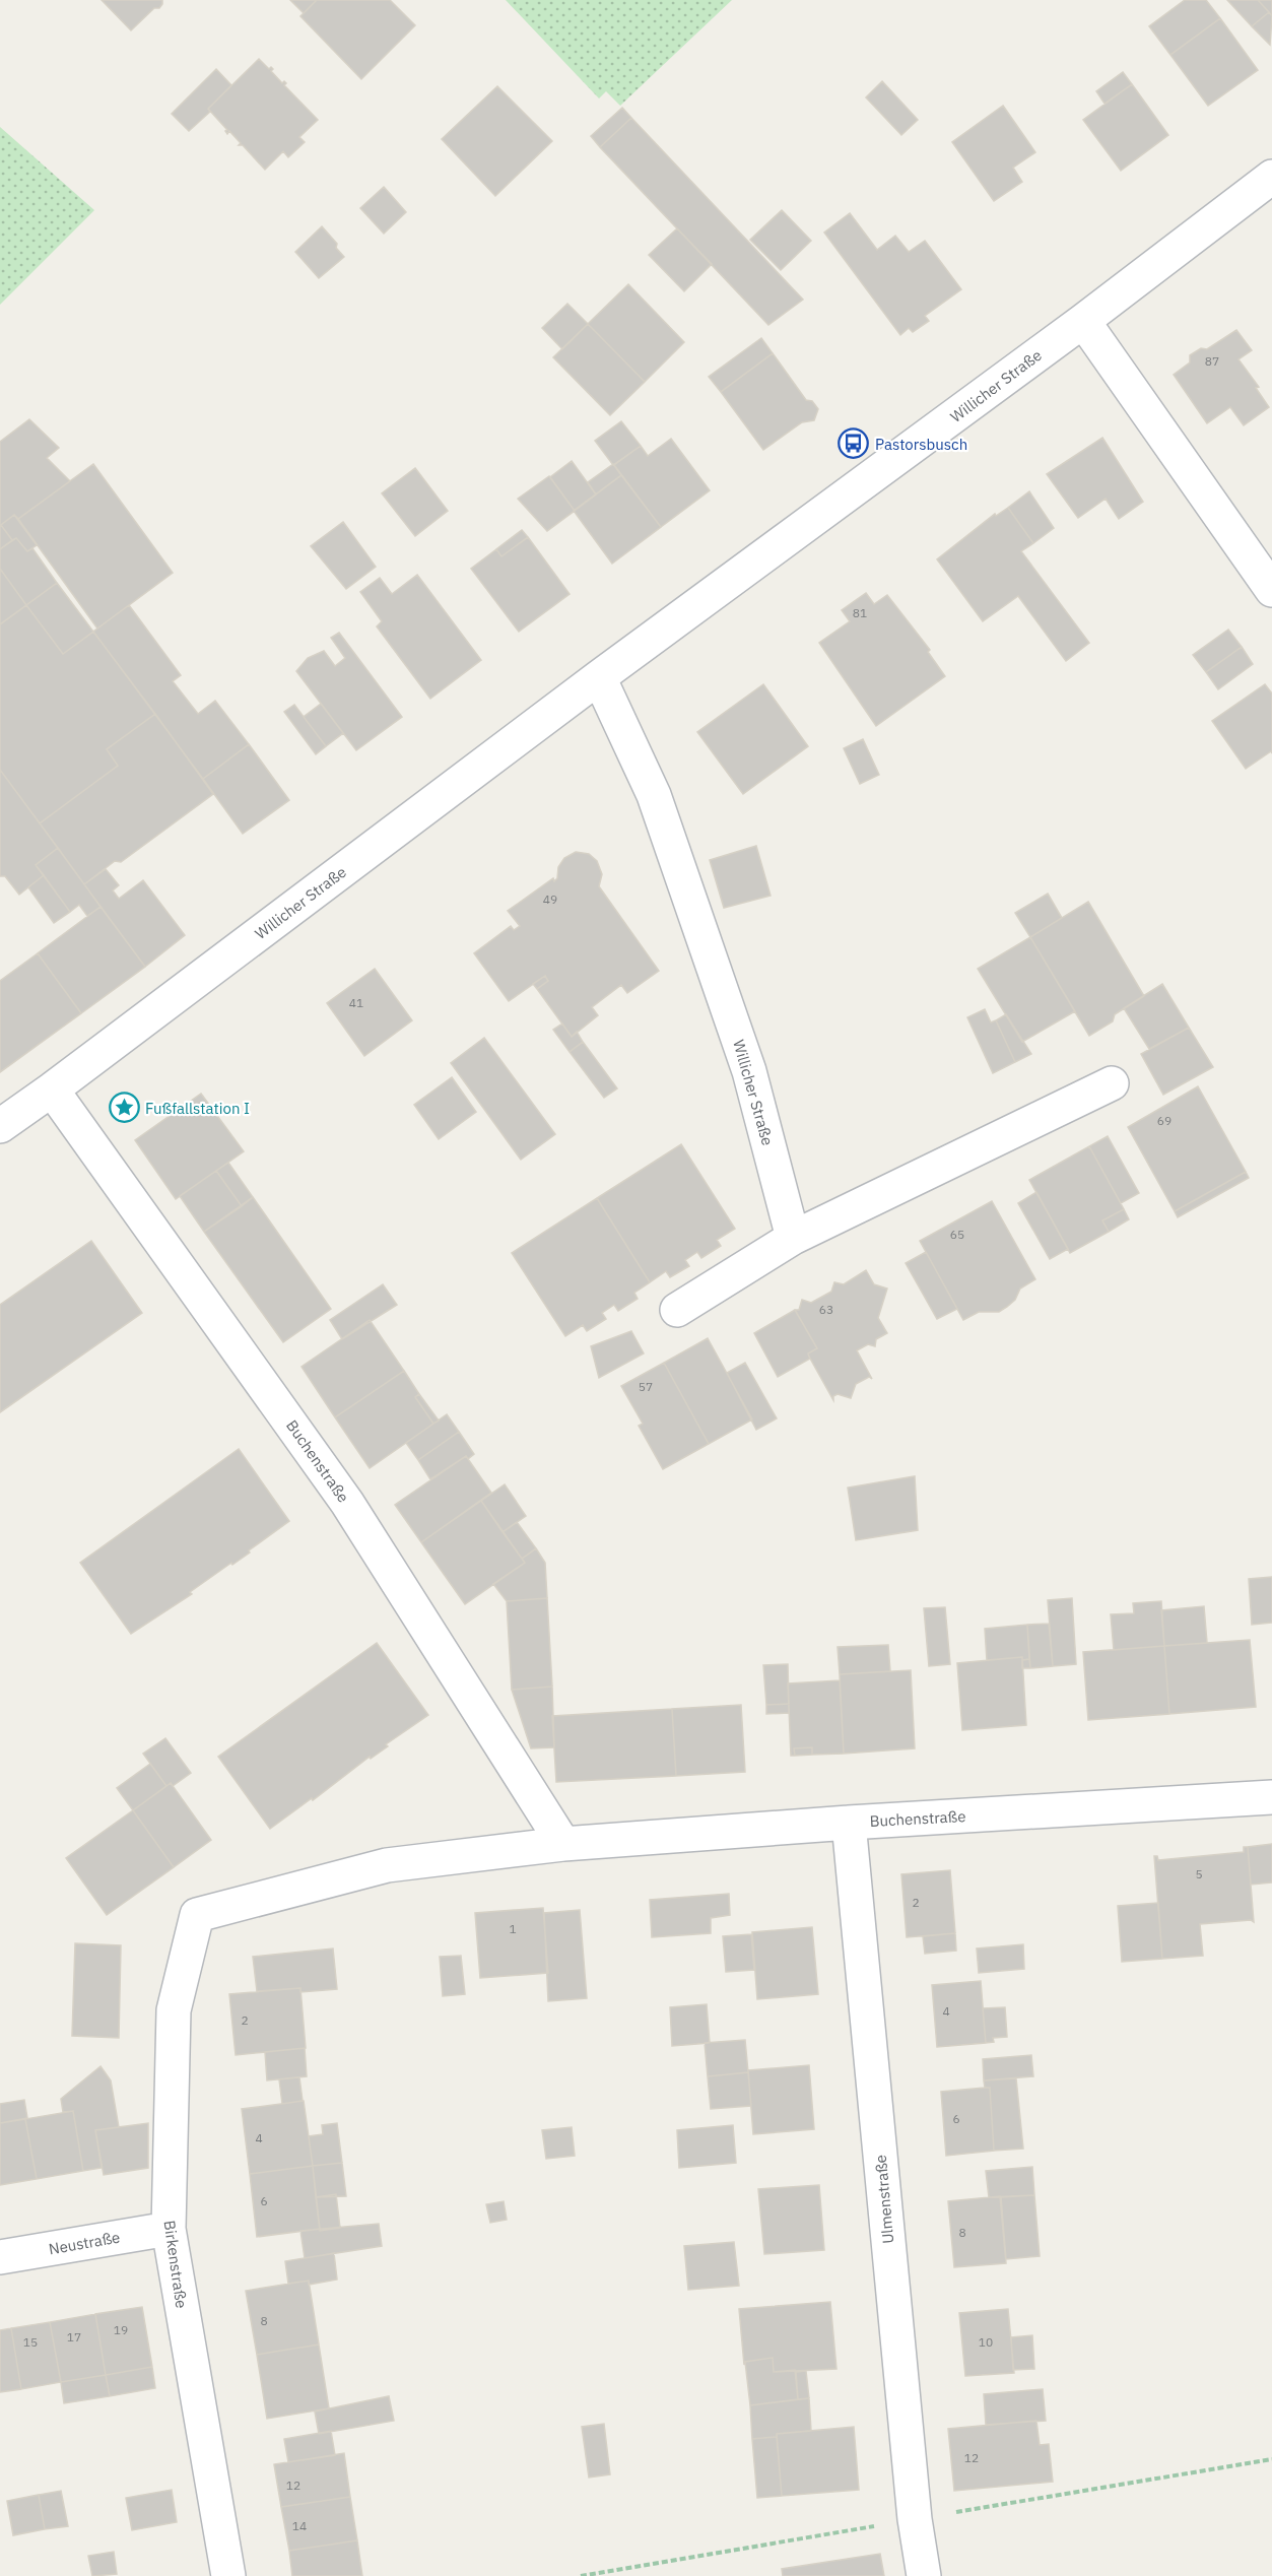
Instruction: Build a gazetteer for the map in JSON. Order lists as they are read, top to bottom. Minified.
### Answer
{"streets":{"street":["Willicher Straße","Buchenstraße","Ulmenstraße","Neustraße","Birkenstraße"]},"crossings":[["Willicher Straße","Buchenstraße"],["Buchenstraße","Ulmenstraße"],["Buchenstraße","Birkenstraße"],["Neustraße","Birkenstraße"]],"places":{"bus stop":["Pastorsbusch"],"place":["Fußfallstation I"]},"house_numbers":["87","81","49","41","69","65","63","57","5","2","1","4","2","6","4","6","8","8","19","17","15","10","12","12","14"]}
